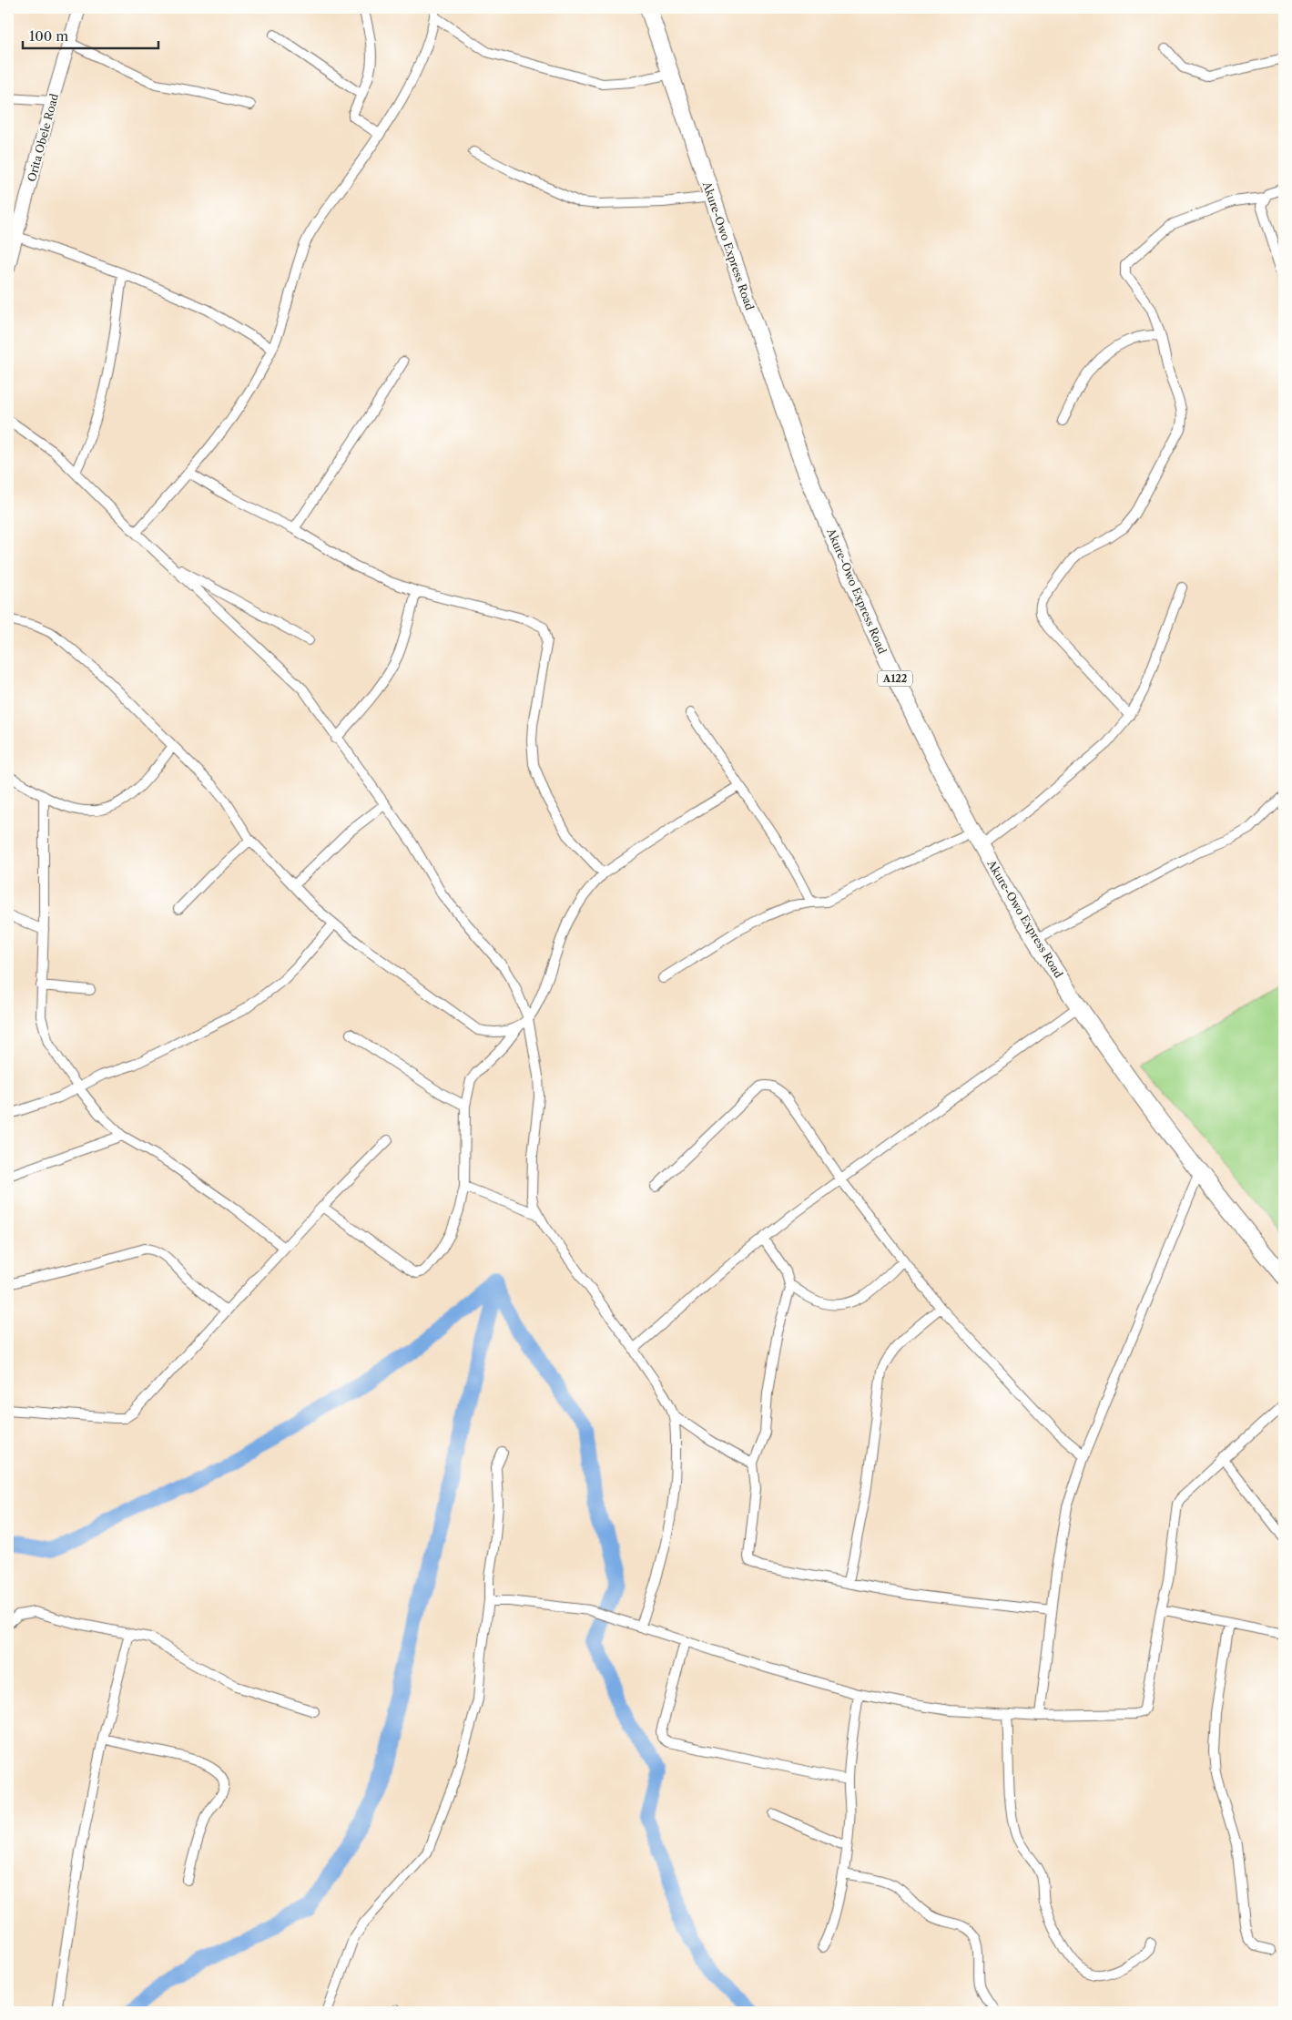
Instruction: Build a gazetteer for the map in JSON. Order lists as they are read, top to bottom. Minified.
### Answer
{"streets":{"highway":["Akure-Owo Express Road","A122"],"main road":["Orita Obele Road"]},"scale_bar":"100 m"}
